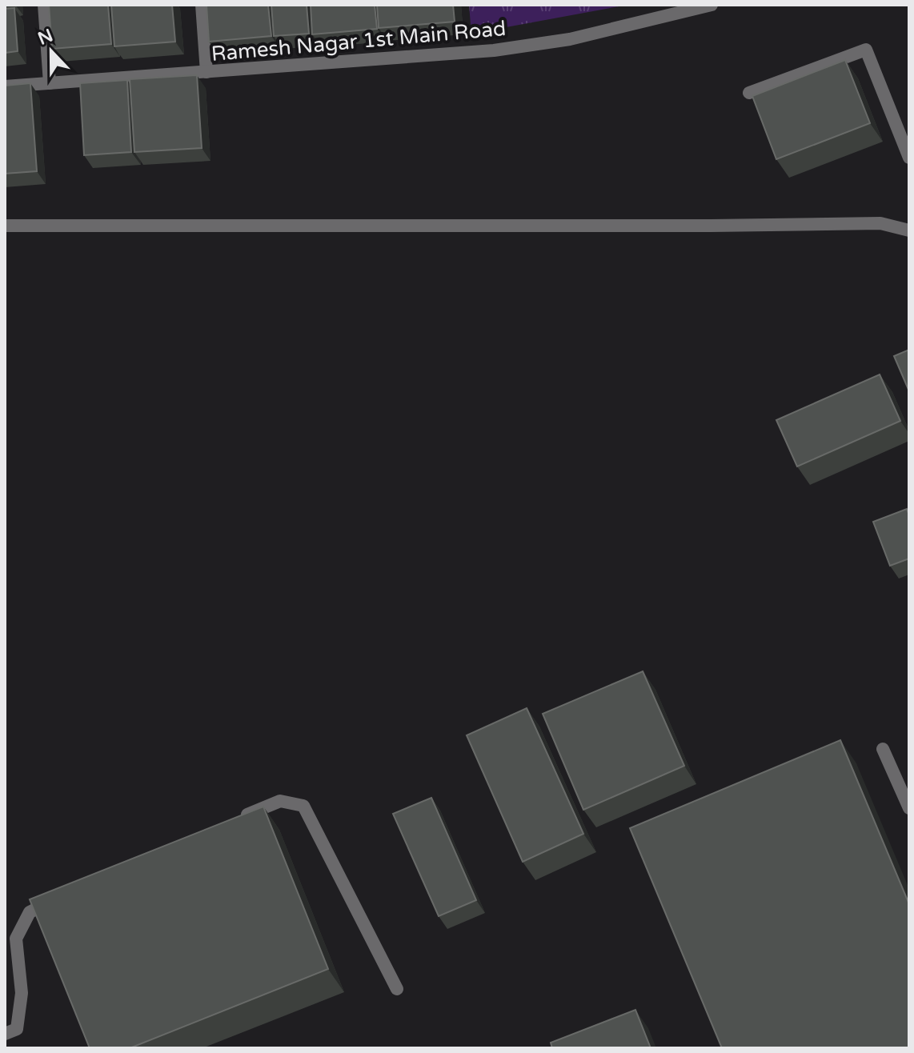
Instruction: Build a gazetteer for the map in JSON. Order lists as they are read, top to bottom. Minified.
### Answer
{"streets":{"street":["Ramesh Nagar 1st Main Road"]},"north":"top"}
